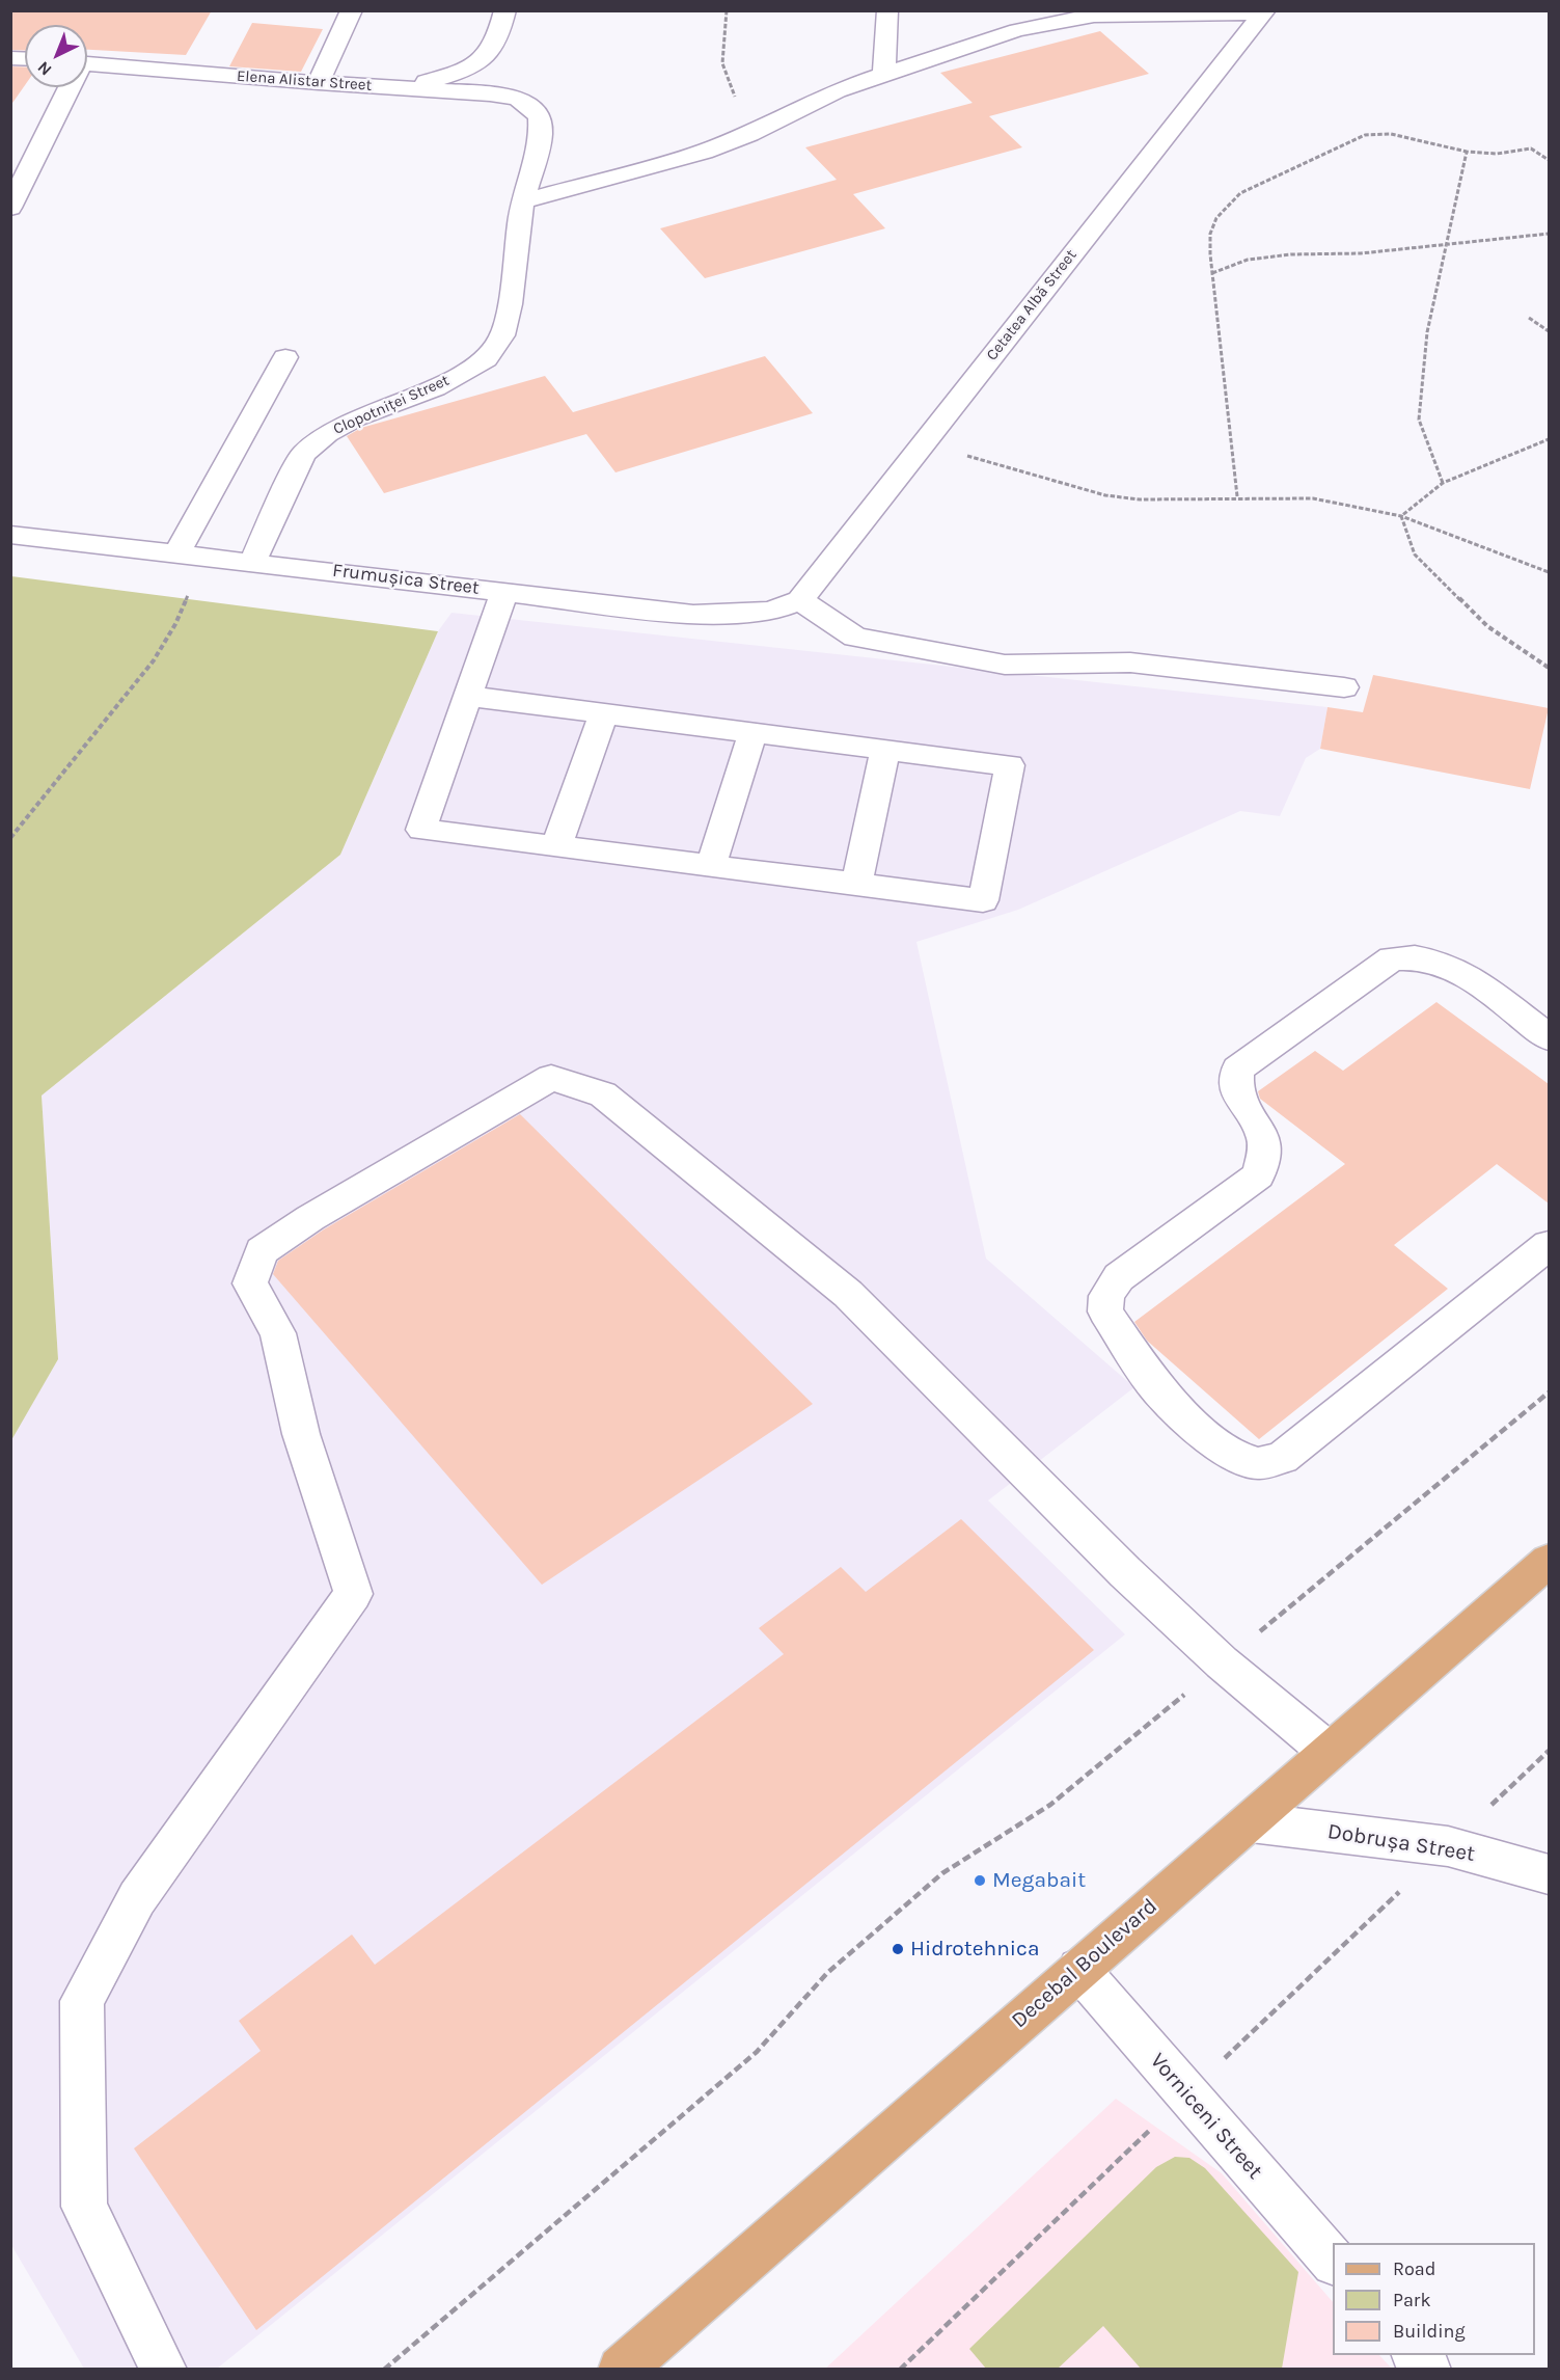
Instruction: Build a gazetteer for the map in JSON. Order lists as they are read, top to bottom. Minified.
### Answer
{"streets":{"main road":["Decebal Boulevard"],"street":["Elena Alistar Street","Cetatea Albă Street","Clopotniței Street","Frumușica Street","Dobrușa Street","Vorniceni Street"]},"crossings":[["Elena Alistar Street","Clopotniței Street"],["Cetatea Albă Street","Frumușica Street"],["Clopotniței Street","Frumușica Street"],["Dobrușa Street","Decebal Boulevard"],["Decebal Boulevard","Vorniceni Street"]],"places":["Megabait","Hidrotehnica"],"legend":["Road","Park","Building"],"north":"bottom left"}
